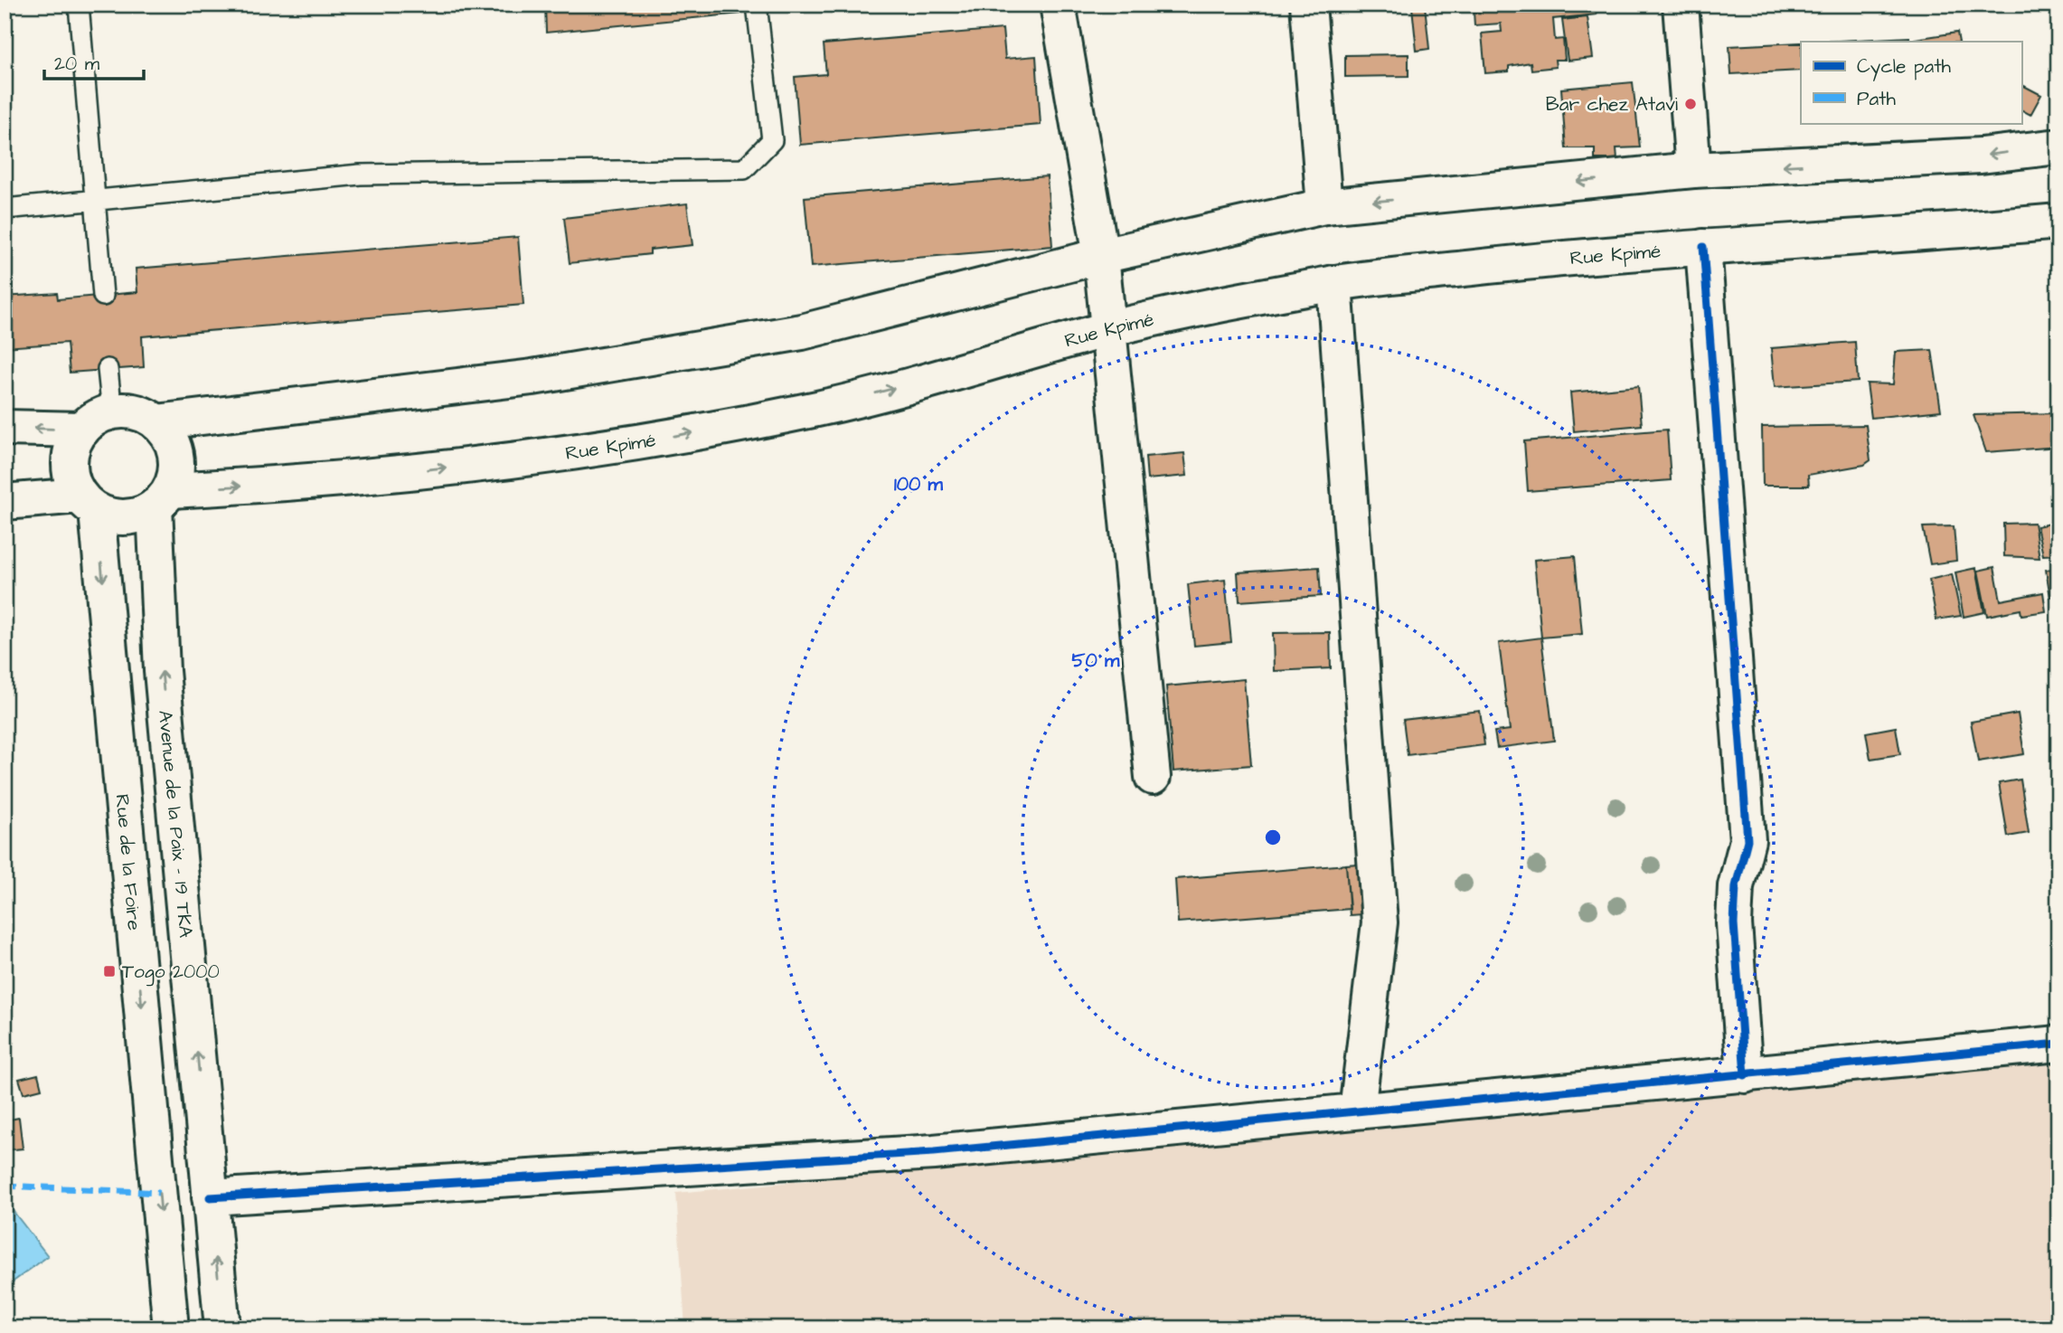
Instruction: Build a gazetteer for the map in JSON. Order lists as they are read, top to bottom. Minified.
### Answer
{"streets":{"main road":["Rue Kpimé","Avenue de la Paix - 19 TKA","Rue de la Foire"]},"crossings":[["Rue Kpimé","Avenue de la Paix - 19 TKA"],["Rue Kpimé","Rue de la Foire"],["Avenue de la Paix - 19 TKA","Rue de la Foire"]],"one_way":["Avenue de la Paix - 19 TKA","Rue de la Foire"],"places":{"other":["Bar chez Atavi"],"transit":["Togo 2000"]},"legend":["Cycle path","Path"],"scale_bar":"20 m","rings":["100 m","50 m"]}
